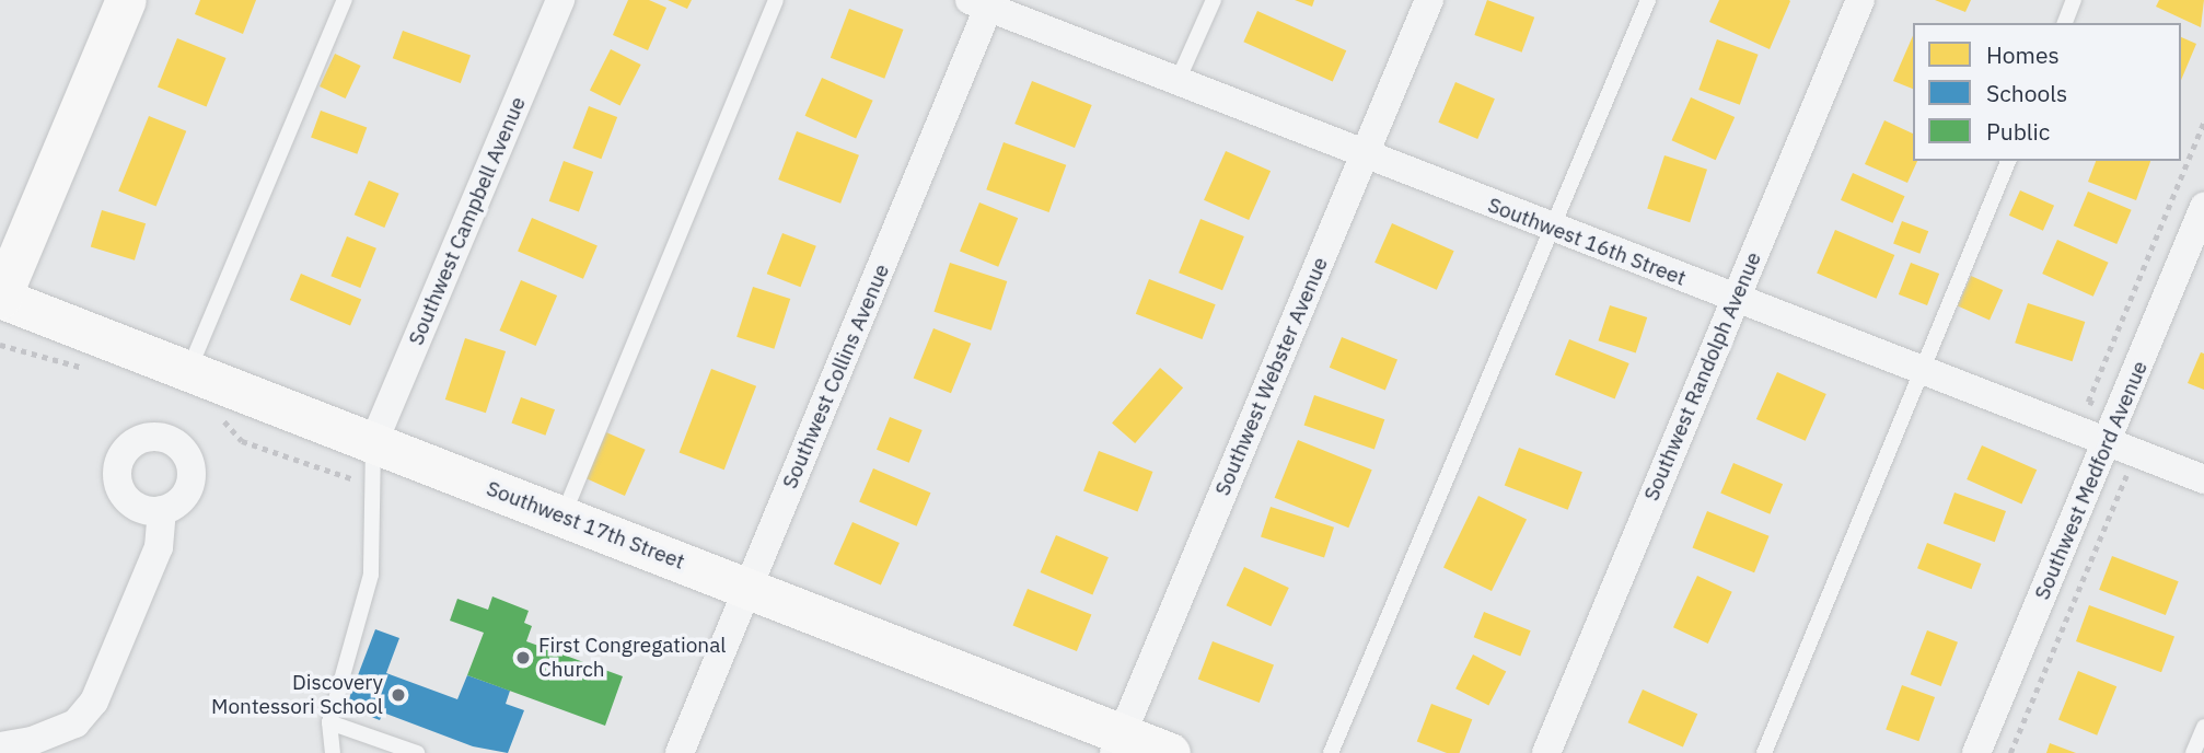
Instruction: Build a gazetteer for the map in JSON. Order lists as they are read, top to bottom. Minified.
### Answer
{"streets":{"main road":["Southwest 17th Street"],"street":["Southwest Campbell Avenue","Southwest 16th Street","Southwest Collins Avenue","Southwest Webster Avenue","Southwest Randolph Avenue","Southwest Medford Avenue"]},"crossings":[["Southwest Campbell Avenue","Southwest 17th Street"],["Southwest 16th Street","Southwest Collins Avenue"],["Southwest 16th Street","Southwest Webster Avenue"],["Southwest 16th Street","Southwest Randolph Avenue"],["Southwest 16th Street","Southwest Medford Avenue"],["Southwest Collins Avenue","Southwest 17th Street"],["Southwest Webster Avenue","Southwest 17th Street"]],"places":["First Congregational Church","Discovery Montessori School"],"legend":["Homes","Schools","Public"]}
